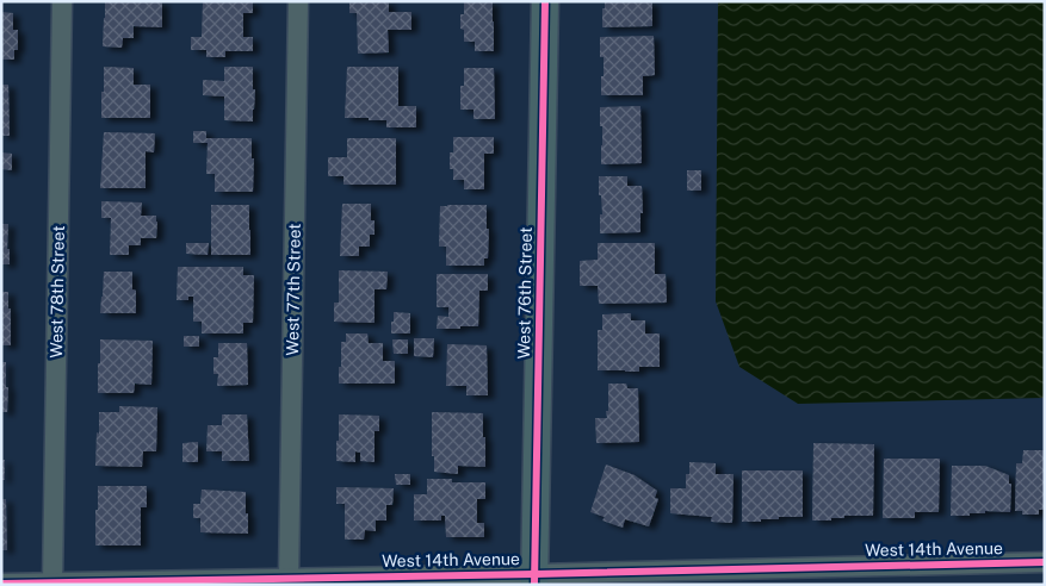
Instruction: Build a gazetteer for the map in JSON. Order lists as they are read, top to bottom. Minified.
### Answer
{"streets":{"street":["West 77th Street","West 78th Street","West 76th Street","West 14th Avenue"]},"crossings":[["West 77th Street","West 14th Avenue"],["West 78th Street","West 14th Avenue"],["West 76th Street","West 14th Avenue"]]}
